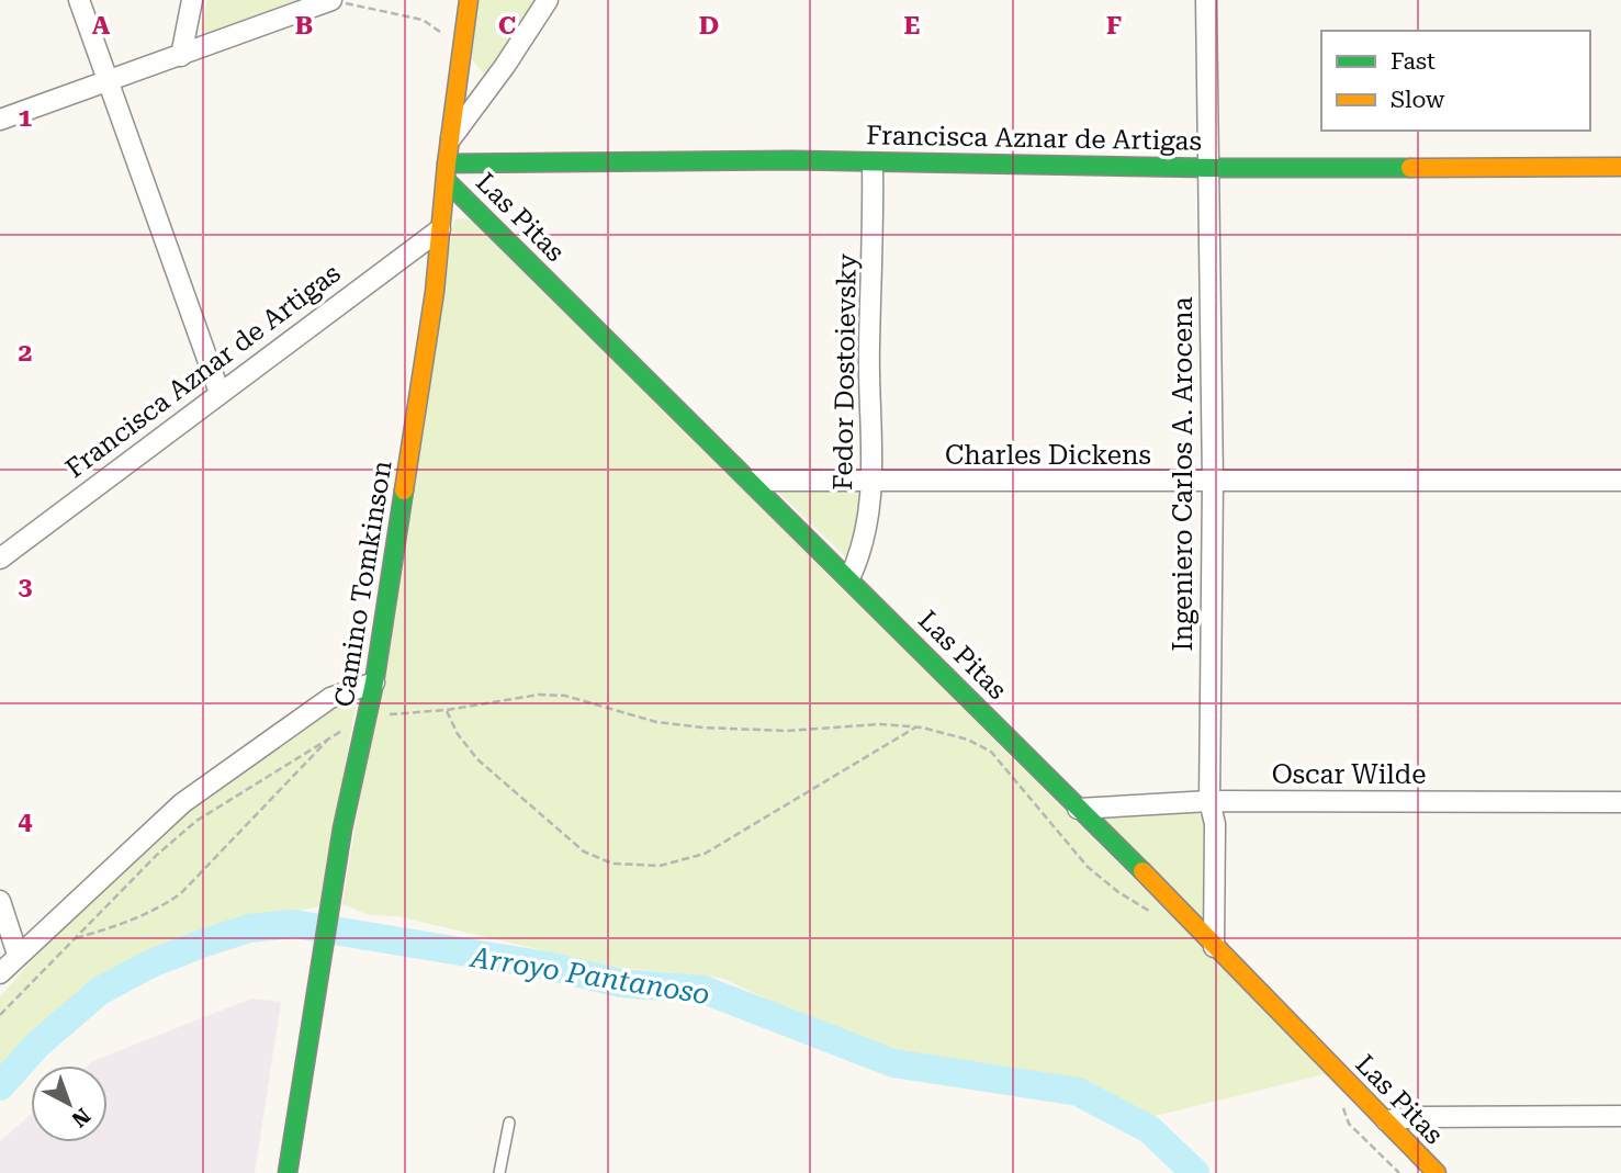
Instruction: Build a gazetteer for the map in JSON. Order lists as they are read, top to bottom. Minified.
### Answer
{"streets":{"street":["Francisca Aznar de Artigas","Las Pitas","Fedor Dostoievsky","Charles Dickens","Ingeniero Carlos A. Arocena","Camino Tomkinson","Oscar Wilde"]},"crossings":[["Francisca Aznar de Artigas","Las Pitas"],["Francisca Aznar de Artigas","Fedor Dostoievsky"],["Francisca Aznar de Artigas","Ingeniero Carlos A. Arocena"],["Francisca Aznar de Artigas","Camino Tomkinson"],["Las Pitas","Fedor Dostoievsky"],["Las Pitas","Charles Dickens"],["Las Pitas","Ingeniero Carlos A. Arocena"],["Las Pitas","Camino Tomkinson"],["Las Pitas","Oscar Wilde"],["Fedor Dostoievsky","Charles Dickens"],["Charles Dickens","Ingeniero Carlos A. Arocena"],["Ingeniero Carlos A. Arocena","Oscar Wilde"]],"water":["Arroyo Pantanoso"],"legend":["Fast","Slow"],"north":"bottom right","grid":{"columns":["A","B","C","D","E","F"],"rows":["1","2","3","4"]}}
